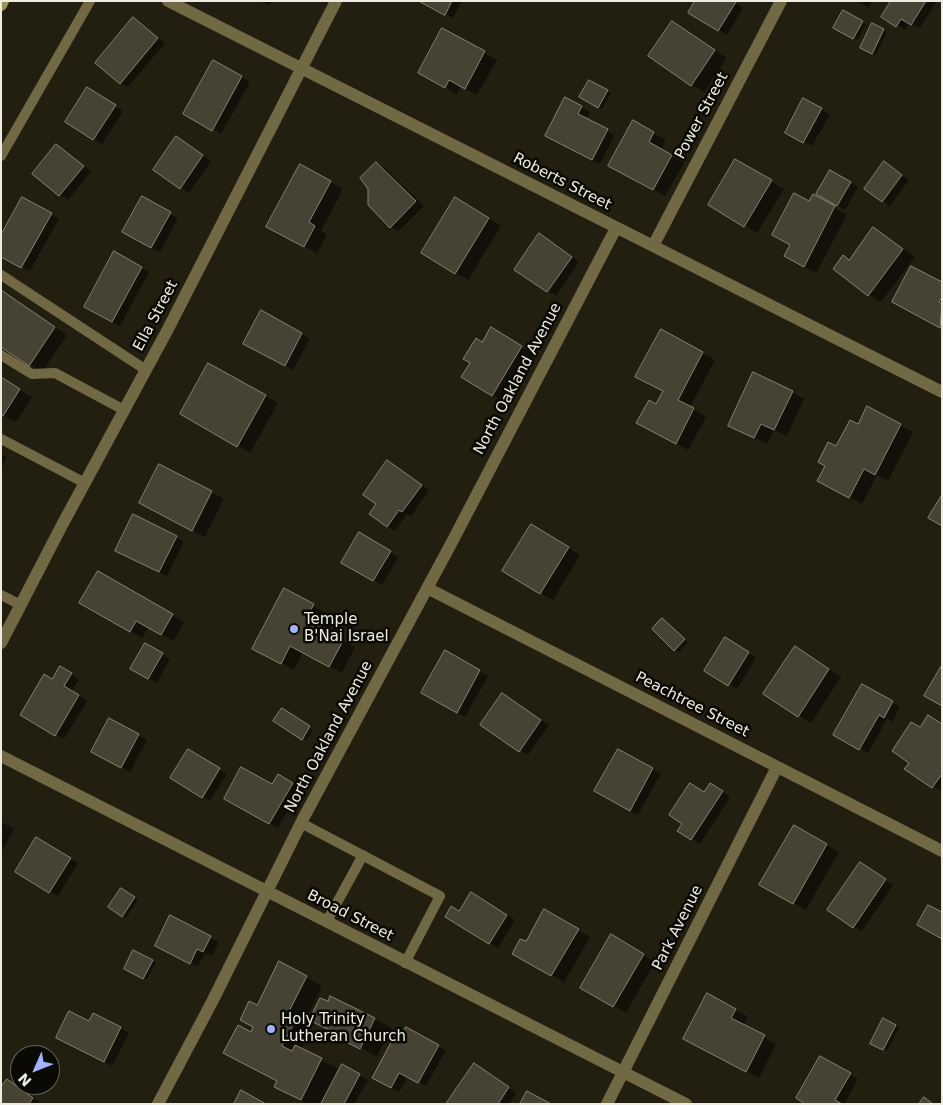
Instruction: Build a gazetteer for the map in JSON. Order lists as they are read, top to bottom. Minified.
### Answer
{"streets":{"street":["Power Street","Roberts Street","Ella Street","North Oakland Avenue","Peachtree Street","Broad Street","Park Avenue"]},"crossings":[["Power Street","Roberts Street"],["Roberts Street","Ella Street"],["Roberts Street","North Oakland Avenue"],["North Oakland Avenue","Peachtree Street"],["North Oakland Avenue","Broad Street"],["Peachtree Street","Park Avenue"],["Broad Street","Park Avenue"]],"places":["Temple B'Nai Israel","Holy Trinity Lutheran Church"],"north":"bottom left"}
